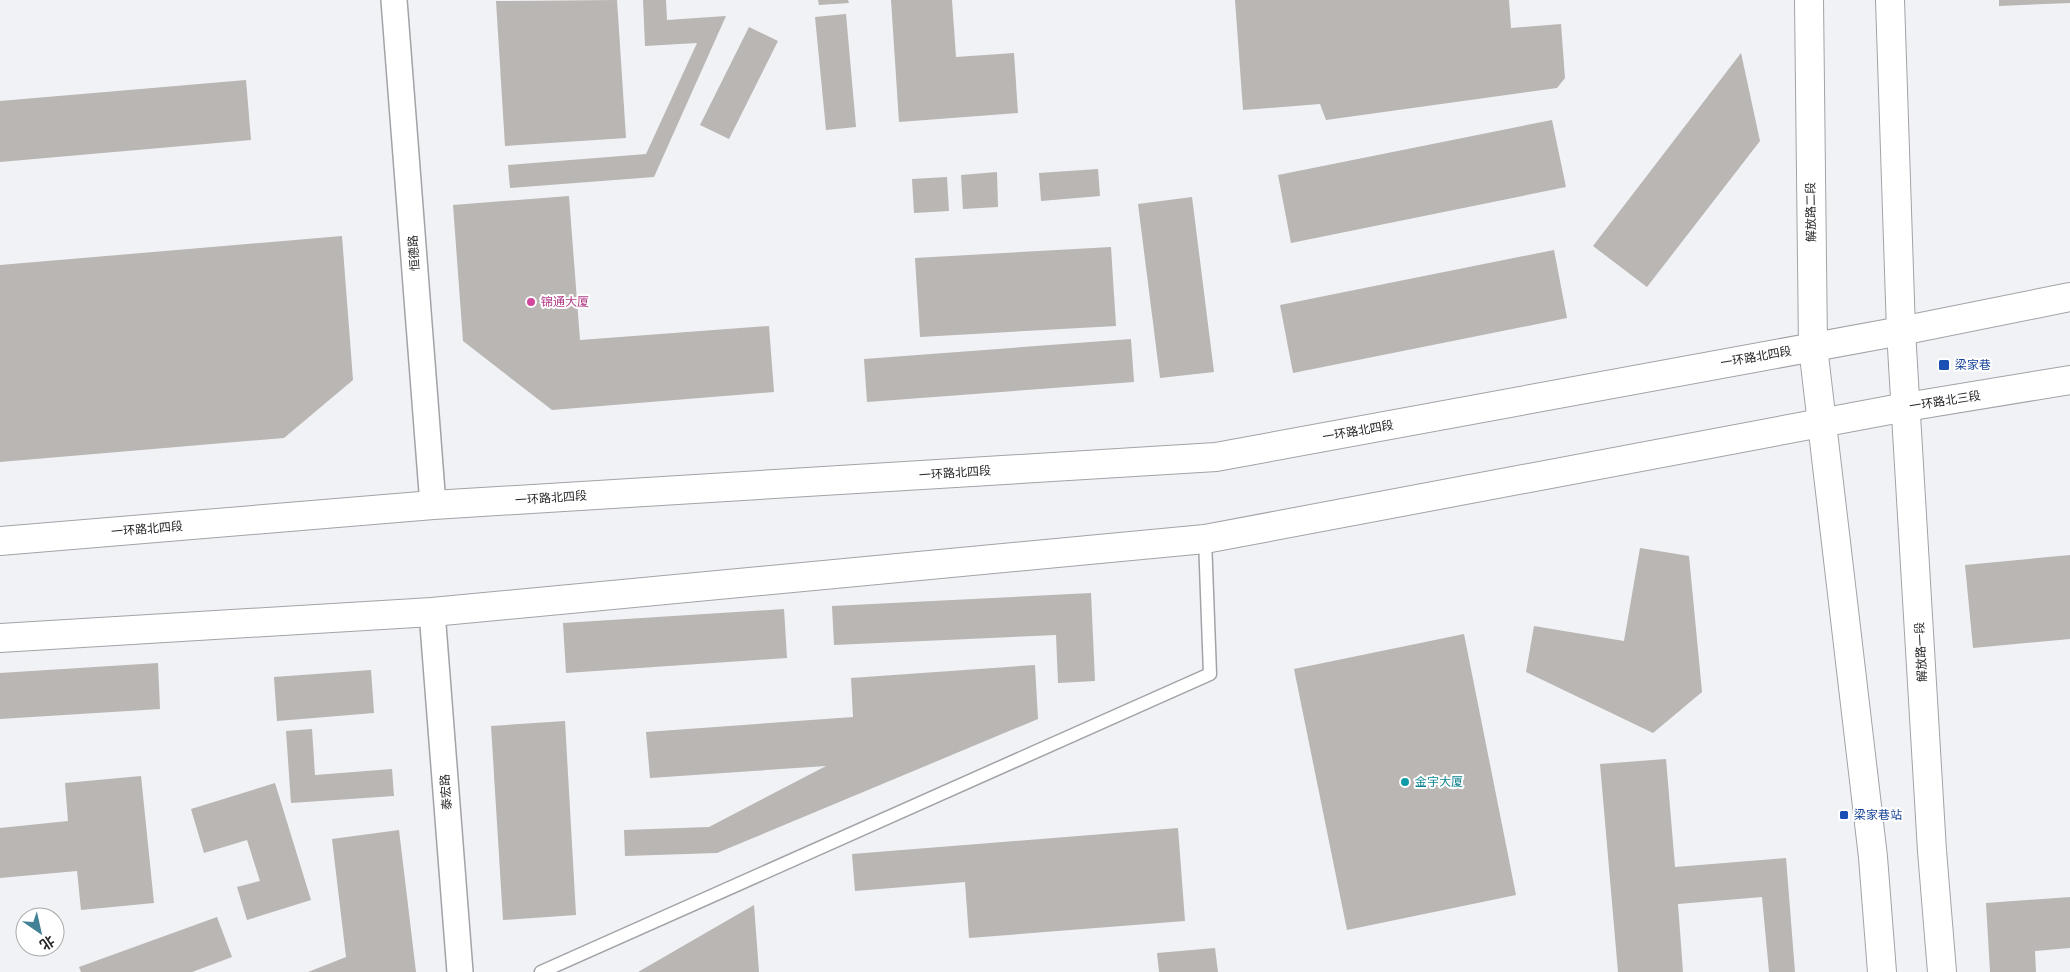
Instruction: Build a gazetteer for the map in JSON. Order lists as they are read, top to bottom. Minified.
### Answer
{"streets":{"main road":["解放路二段","一环路北四段","一环路北三段","解放路一段"],"street":["恒德路","泰宏路"]},"crossings":[["解放路二段","一环路北四段"],["解放路二段","一环路北三段"],["恒德路","一环路北四段"],["一环路北四段","解放路一段"],["一环路北三段","解放路一段"]],"places":{"other":["锦通大厦","金宇大厦"],"transit":["梁家巷","梁家巷站"]},"north":"bottom right"}
